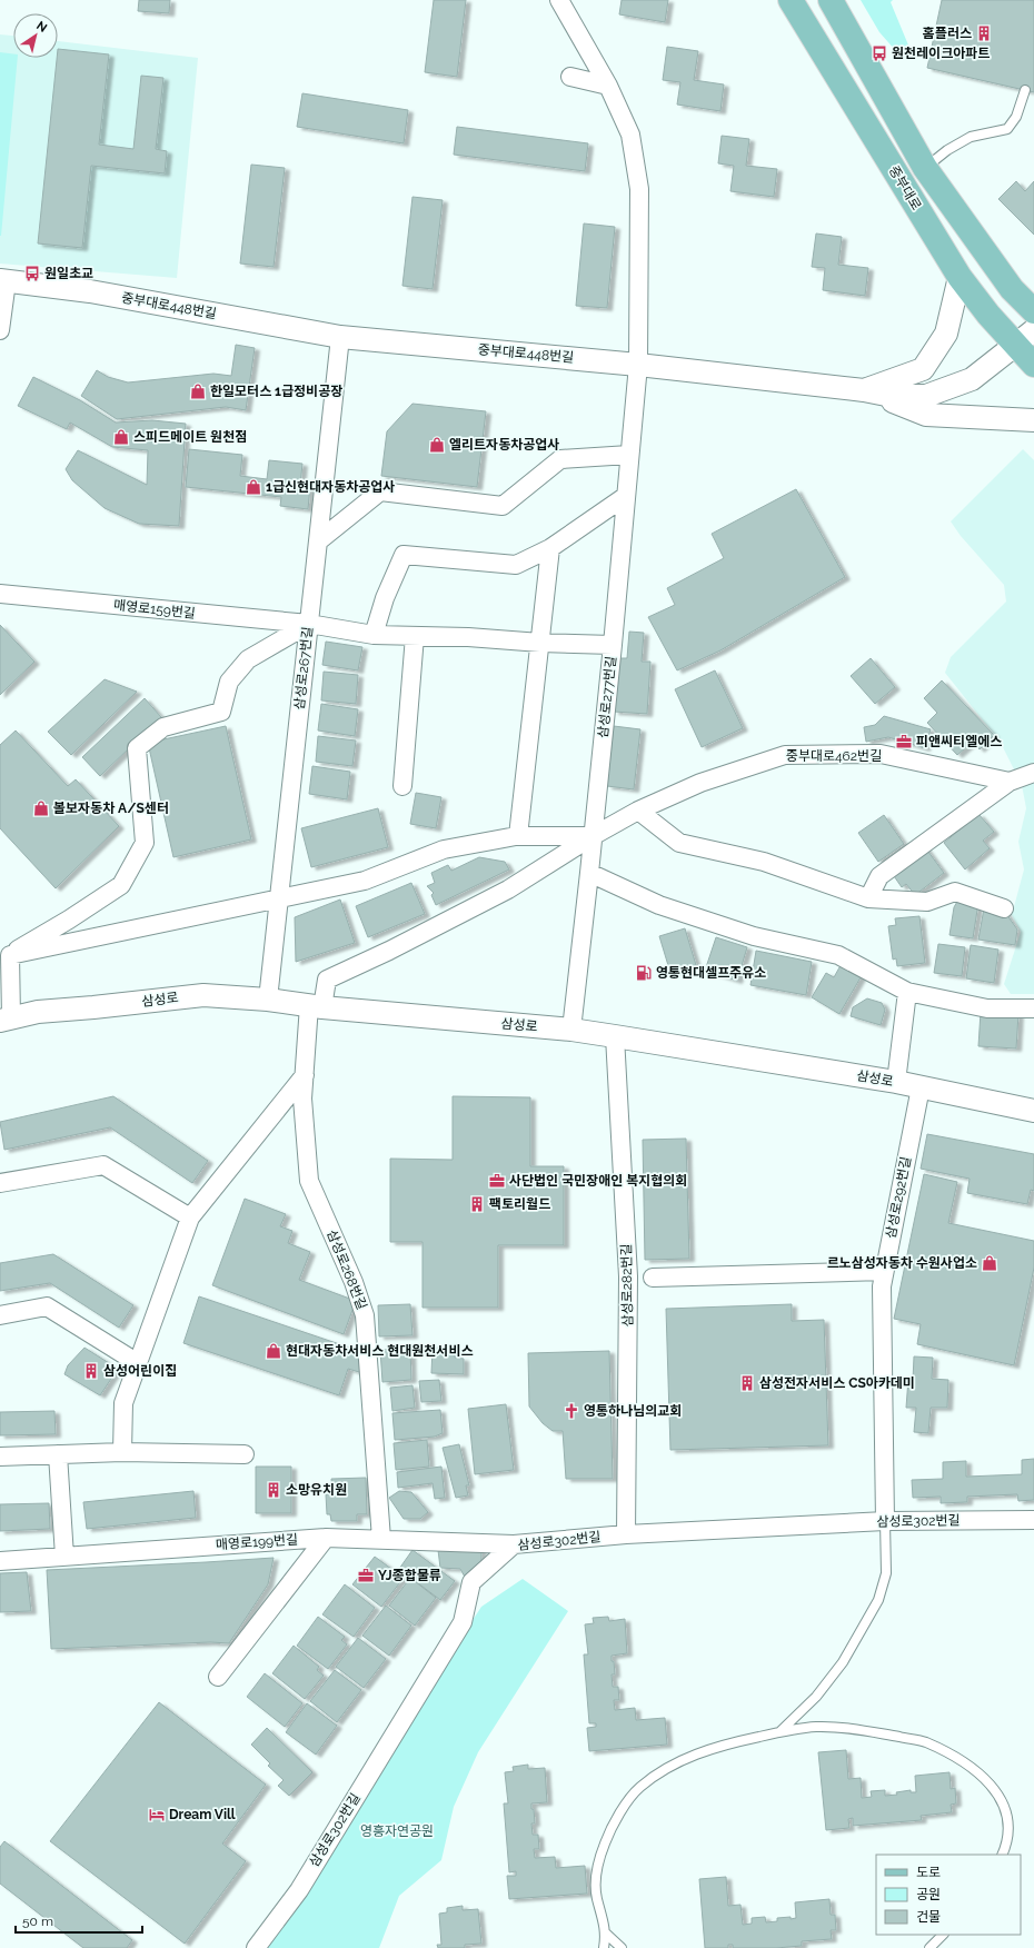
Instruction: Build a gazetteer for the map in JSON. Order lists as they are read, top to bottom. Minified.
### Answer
{"streets":{"main road":["중부대로"],"street":["중부대로448번길","매영로159번길","삼성로267번길","삼성로277번길","중부대로462번길","삼성로","삼성로292번길","삼성로268번길","삼성로282번길","삼성로302번길","매영로199번길"]},"crossings":[["중부대로","중부대로448번길"],["중부대로448번길","삼성로267번길"],["중부대로448번길","삼성로277번길"],["매영로159번길","삼성로267번길"],["매영로159번길","삼성로277번길"],["삼성로267번길","삼성로"],["삼성로277번길","중부대로462번길"],["삼성로277번길","삼성로"],["중부대로462번길","삼성로"],["중부대로462번길","삼성로268번길"],["삼성로","삼성로292번길"],["삼성로","삼성로268번길"],["삼성로","삼성로282번길"],["삼성로292번길","삼성로302번길"],["삼성로268번길","매영로199번길"],["삼성로282번길","삼성로302번길"],["삼성로302번길","매영로199번길"]],"parks":["영흥자연공원"],"places":{"building":["홈플러스","팩토리월드","삼성어린이집","삼성전자서비스 CS아카데미","소망유치원"],"bus stop":["원천레이크아파트","원일초교"],"shop":["한일모터스 1급정비공장","스피드메이트 원천점","엘리트자동차공업사","1급신현대자동차공업사","볼보자동차 A/S센터","르노삼성자동차 수원사업소","현대자동차서비스 현대원천서비스"],"office":["피앤씨티엘에스","사단법인 국민장애인 복지협의회","YJ종합물류"],"fuel station":["영통현대셀프주유소"],"church":["영통하나님의교회"],"hotel":["Dream Vill"]},"legend":["도로","공원","건물"],"scale_bar":"50 m","north":"top right"}
